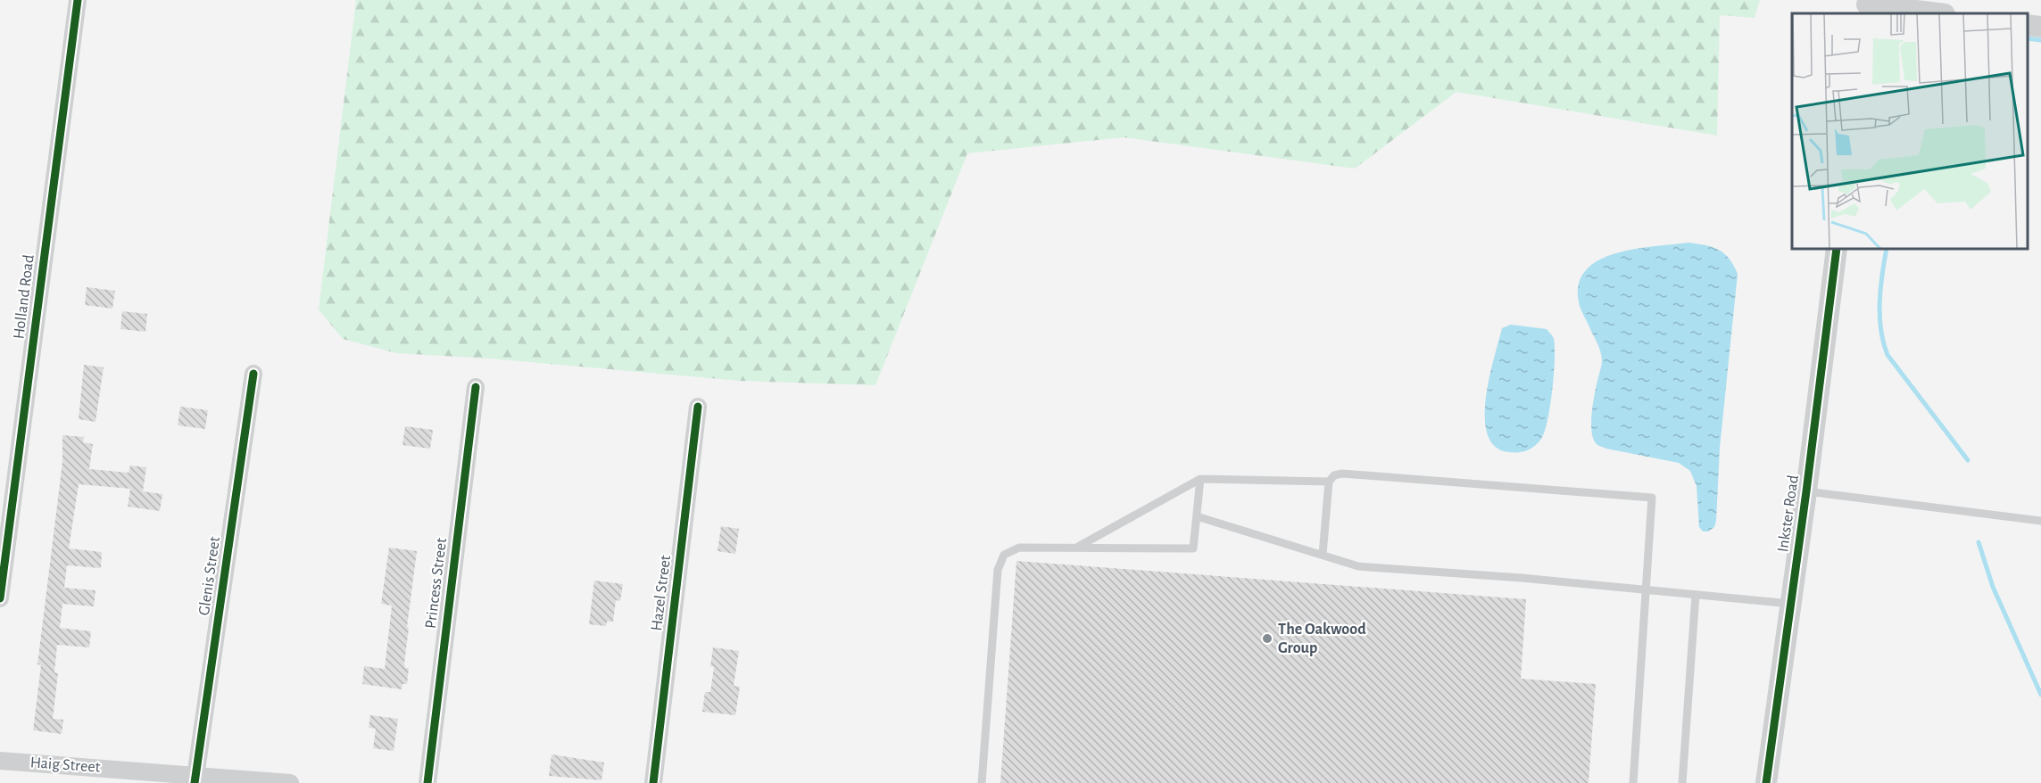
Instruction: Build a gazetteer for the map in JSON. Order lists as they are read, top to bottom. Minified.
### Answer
{"streets":{"street":["Holland Road","Inkster Road","Glenis Street","Princess Street","Hazel Street","Haig Street"]},"crossings":[["Glenis Street","Haig Street"]],"places":["The Oakwood Group"]}
